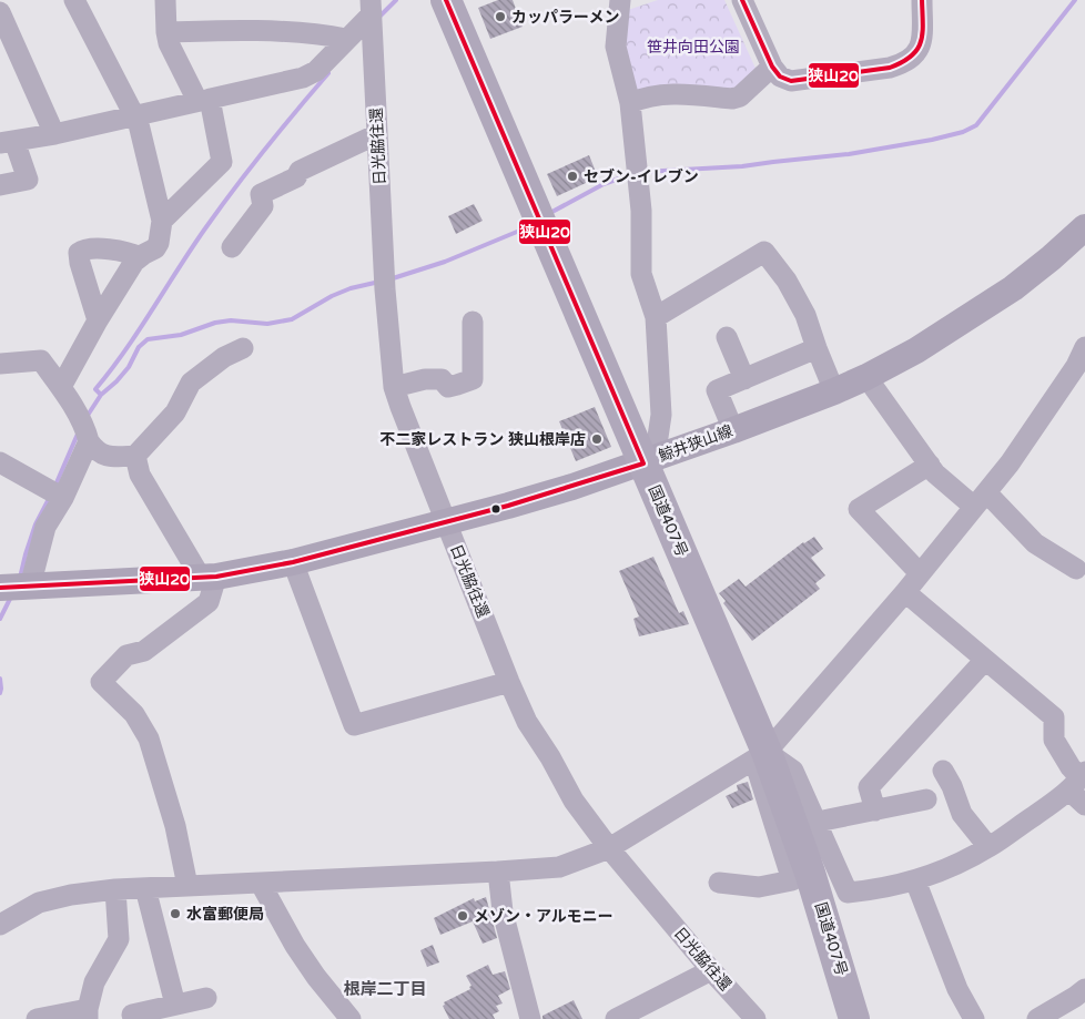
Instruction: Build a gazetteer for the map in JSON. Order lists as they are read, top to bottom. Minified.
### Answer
{"streets":{"highway":["国道407号"],"main road":["鯨井狭山線"],"street":["日光脇往還"]},"crossings":[["日光脇往還","鯨井狭山線"],["鯨井狭山線","国道407号"]],"districts":["根岸二丁目"],"parks":["笹井向田公園"],"places":["カッパラーメン","セブン-イレブン","不二家レストラン 狭山根岸店","水富郵便局","メゾン・アルモニー"],"lines":["transit line 狭山20"]}
